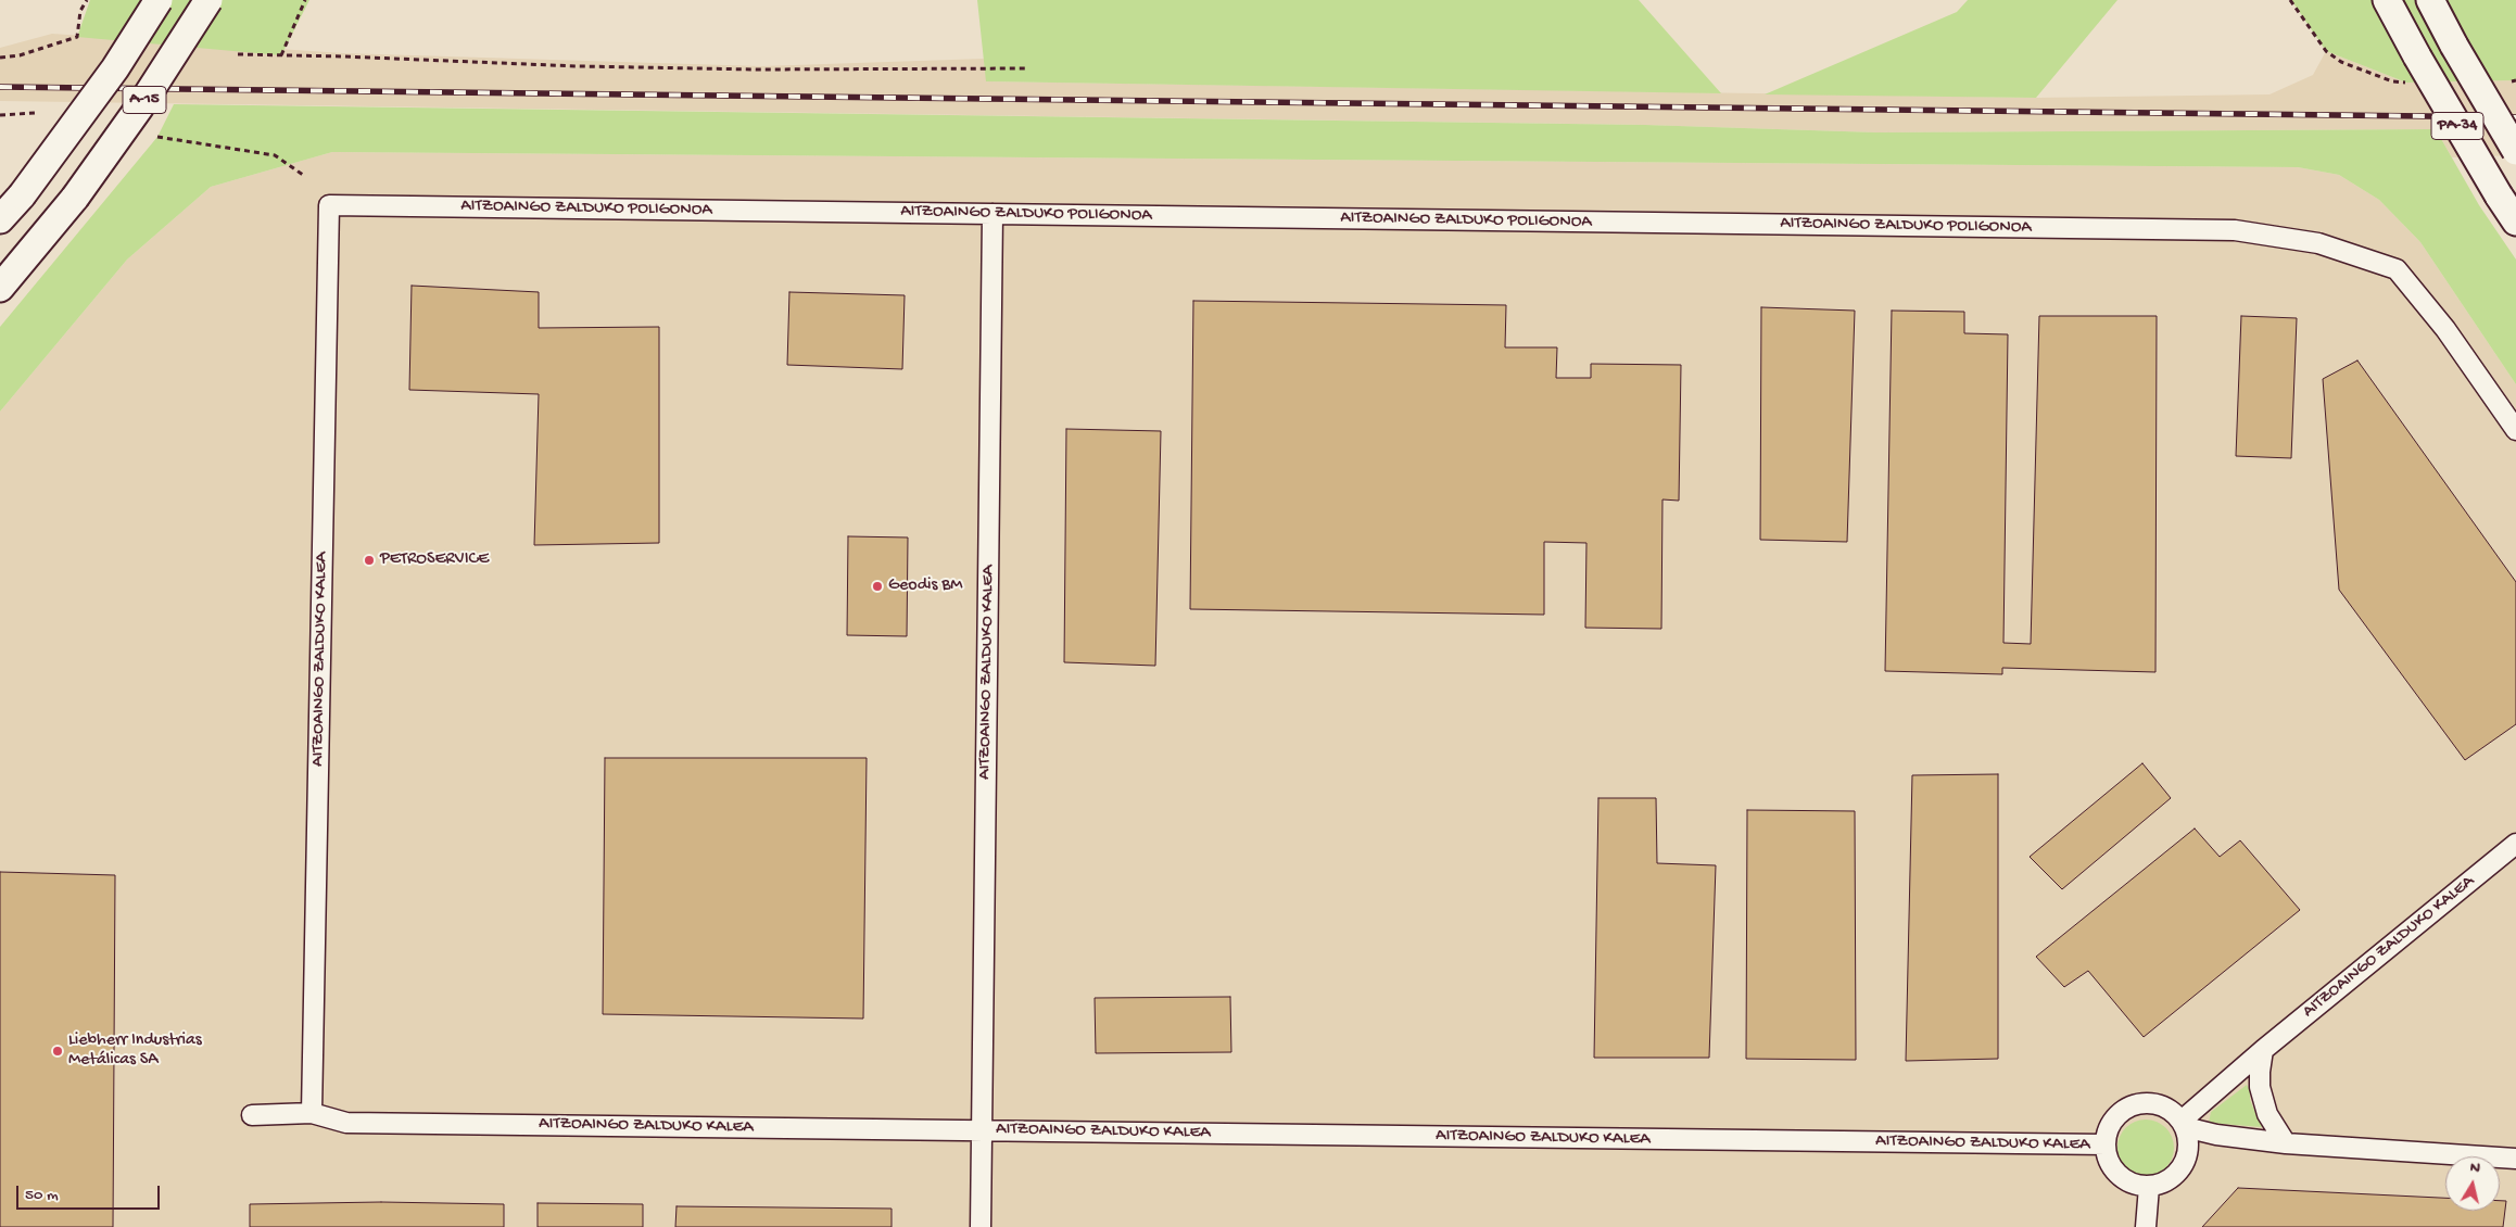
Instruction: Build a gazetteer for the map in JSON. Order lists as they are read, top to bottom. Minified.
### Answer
{"streets":{"highway":["A-15","PA-34"],"street":["AITZOAINGO ZALDUKO POLIGONOA","AITZOAINGO ZALDUKO KALEA"]},"crossings":[["AITZOAINGO ZALDUKO POLIGONOA","AITZOAINGO ZALDUKO KALEA"]],"places":["PETROSERVICE","Geodis BM","Liebherr Industrias Metálicas SA"],"scale_bar":"50 m","north":"top"}
